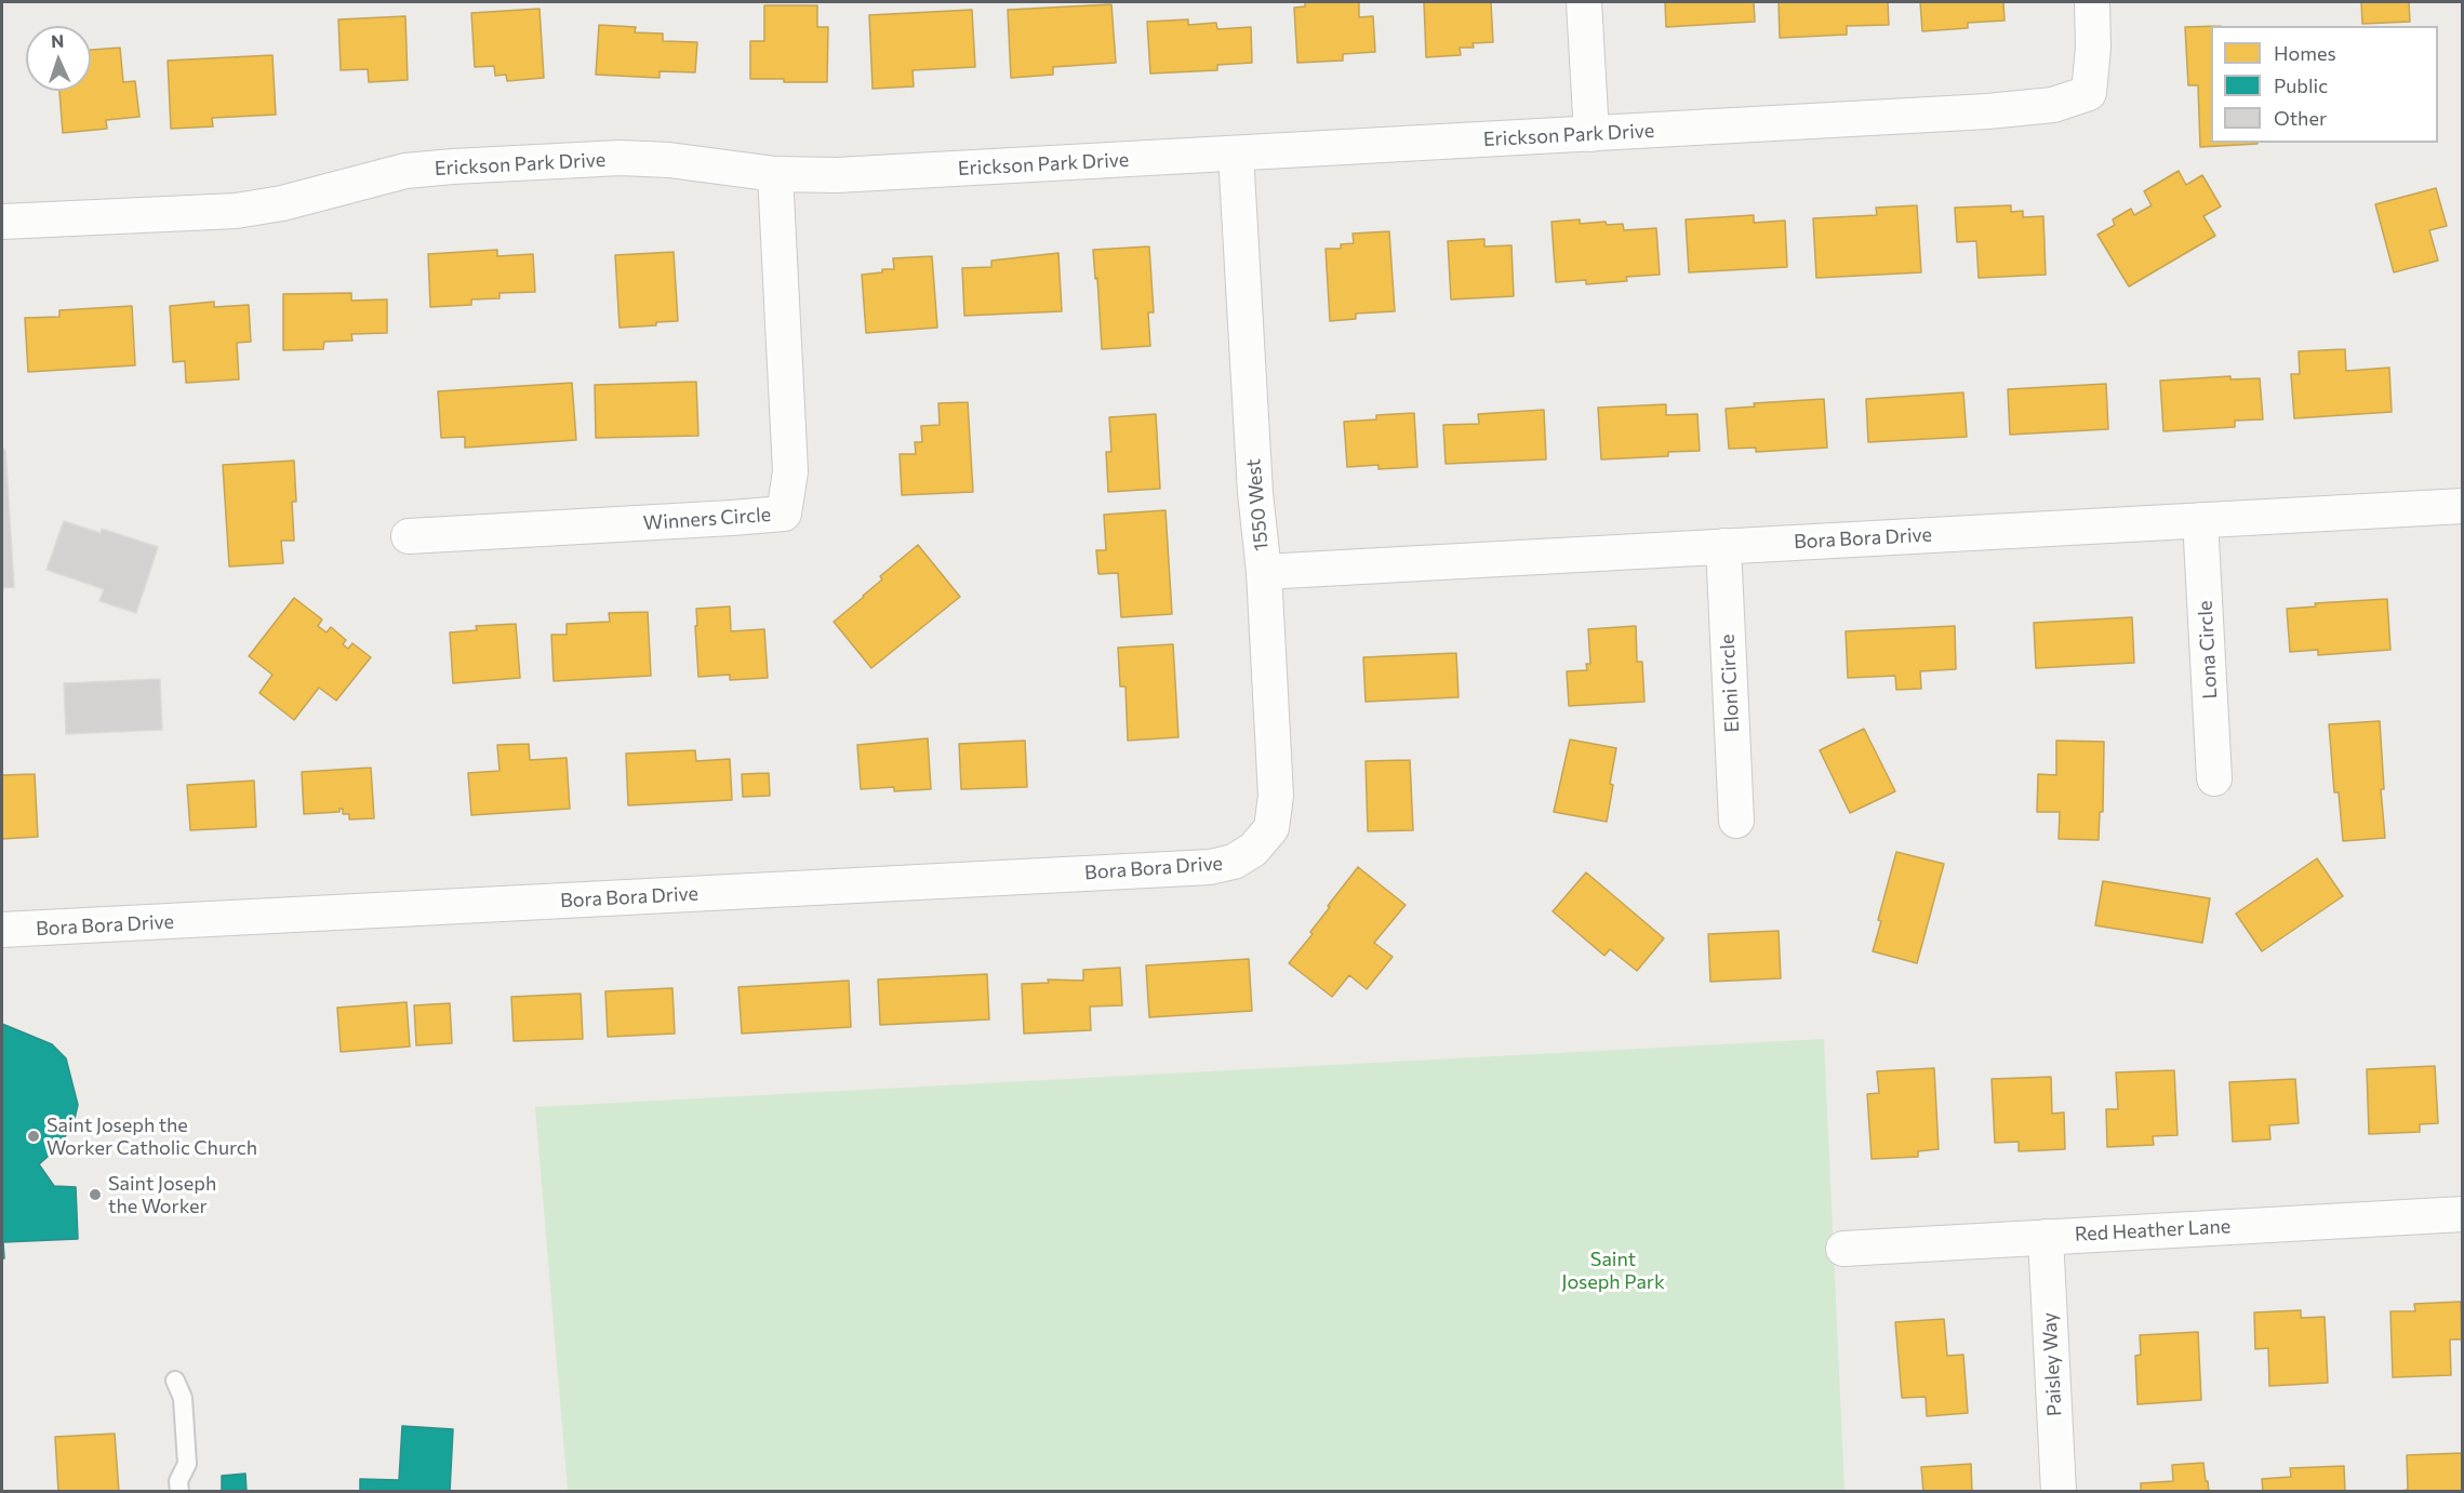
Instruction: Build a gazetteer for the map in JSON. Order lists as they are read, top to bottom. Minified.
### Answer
{"streets":{"street":["Erickson Park Drive","1550 West","Winners Circle","Bora Bora Drive","Lona Circle","Eloni Circle","Red Heather Lane","Paisley Way"]},"crossings":[["Erickson Park Drive","1550 West"],["Erickson Park Drive","Winners Circle"],["1550 West","Bora Bora Drive"],["Bora Bora Drive","Lona Circle"],["Bora Bora Drive","Eloni Circle"],["Red Heather Lane","Paisley Way"]],"parks":["Saint Joseph Park"],"places":["Saint Joseph the Worker Catholic Church","Saint Joseph the Worker"],"legend":["Homes","Public","Other"],"north":"top"}
